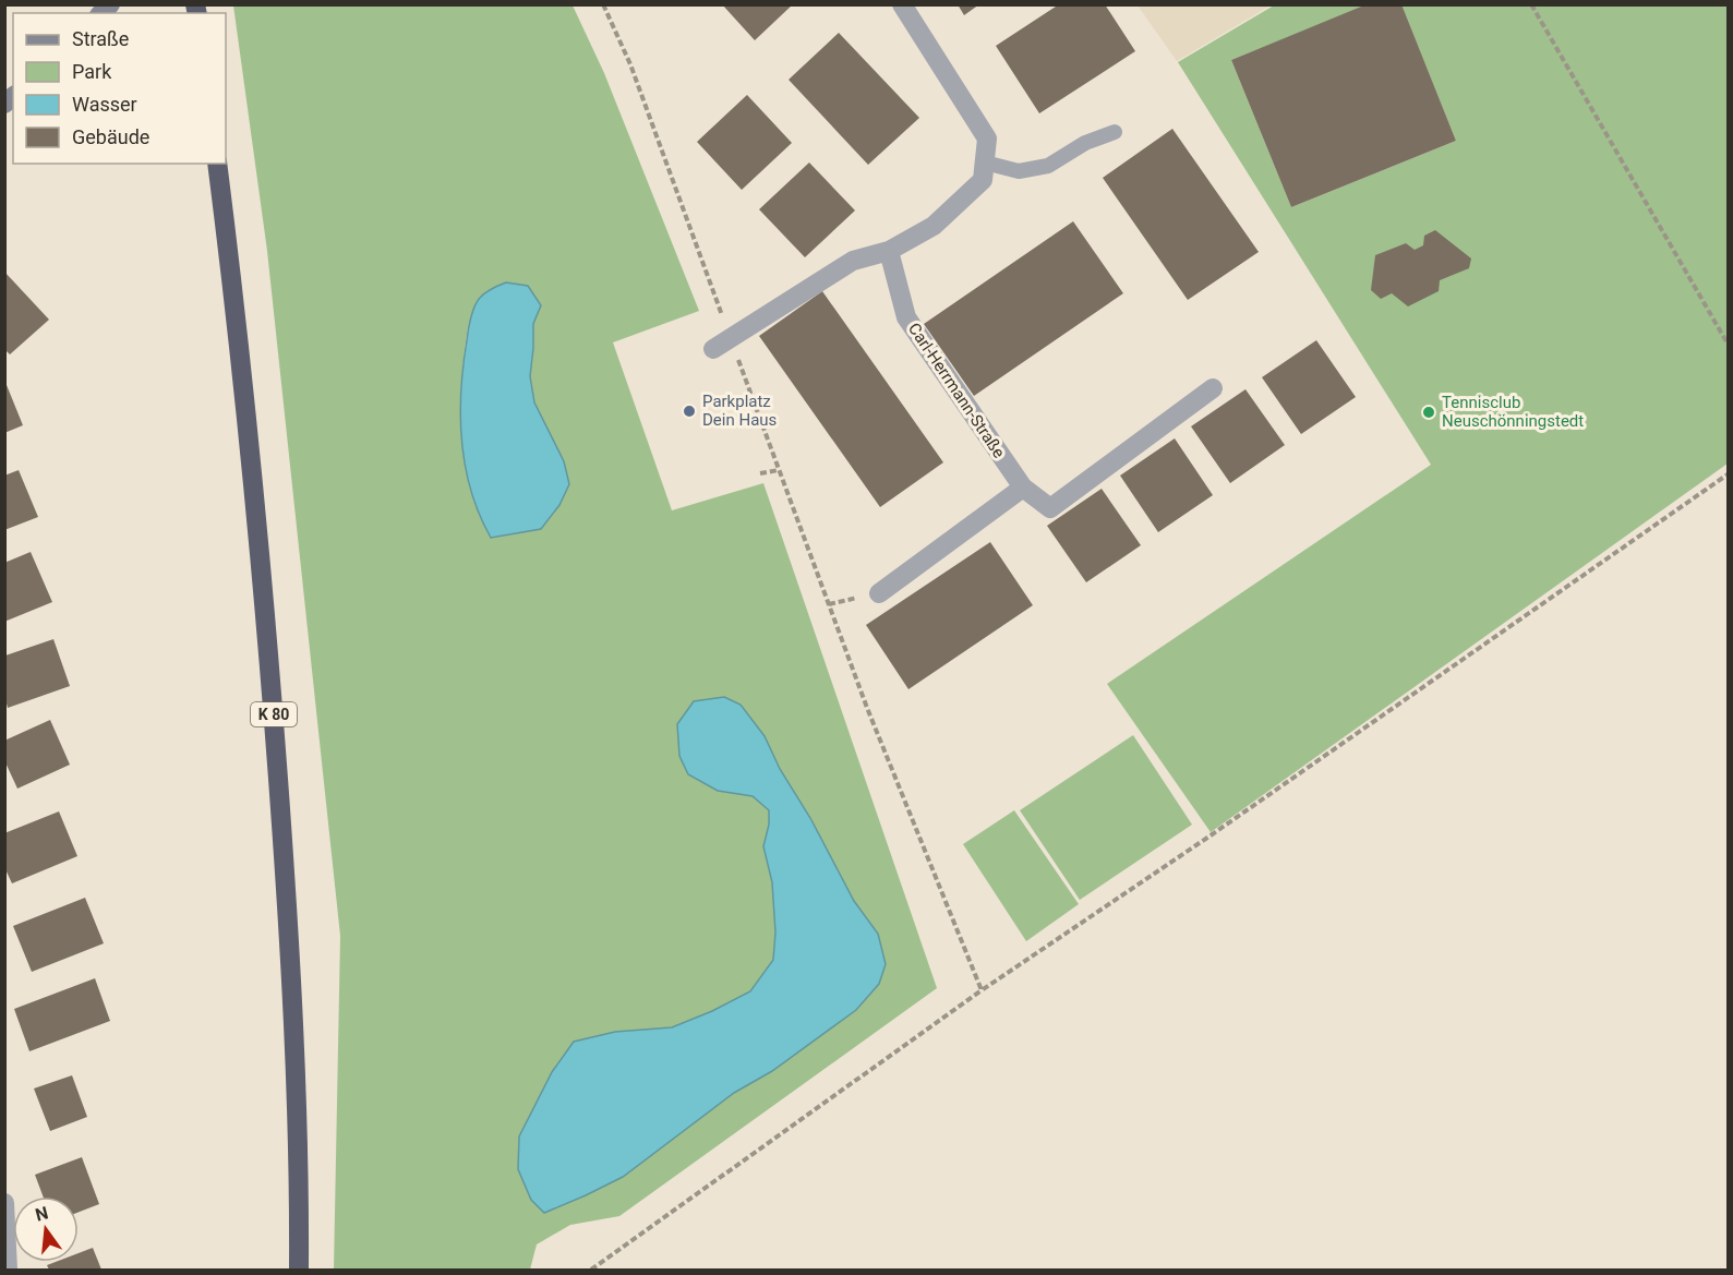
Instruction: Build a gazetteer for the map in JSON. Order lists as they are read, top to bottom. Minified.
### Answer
{"streets":{"highway":["K 80"],"street":["Carl-Herrmann-Straße"]},"places":["Parkplatz Dein Haus","Tennisclub Neuschönningstedt"],"legend":["Straße","Park","Wasser","Gebäude"],"north":"top"}
